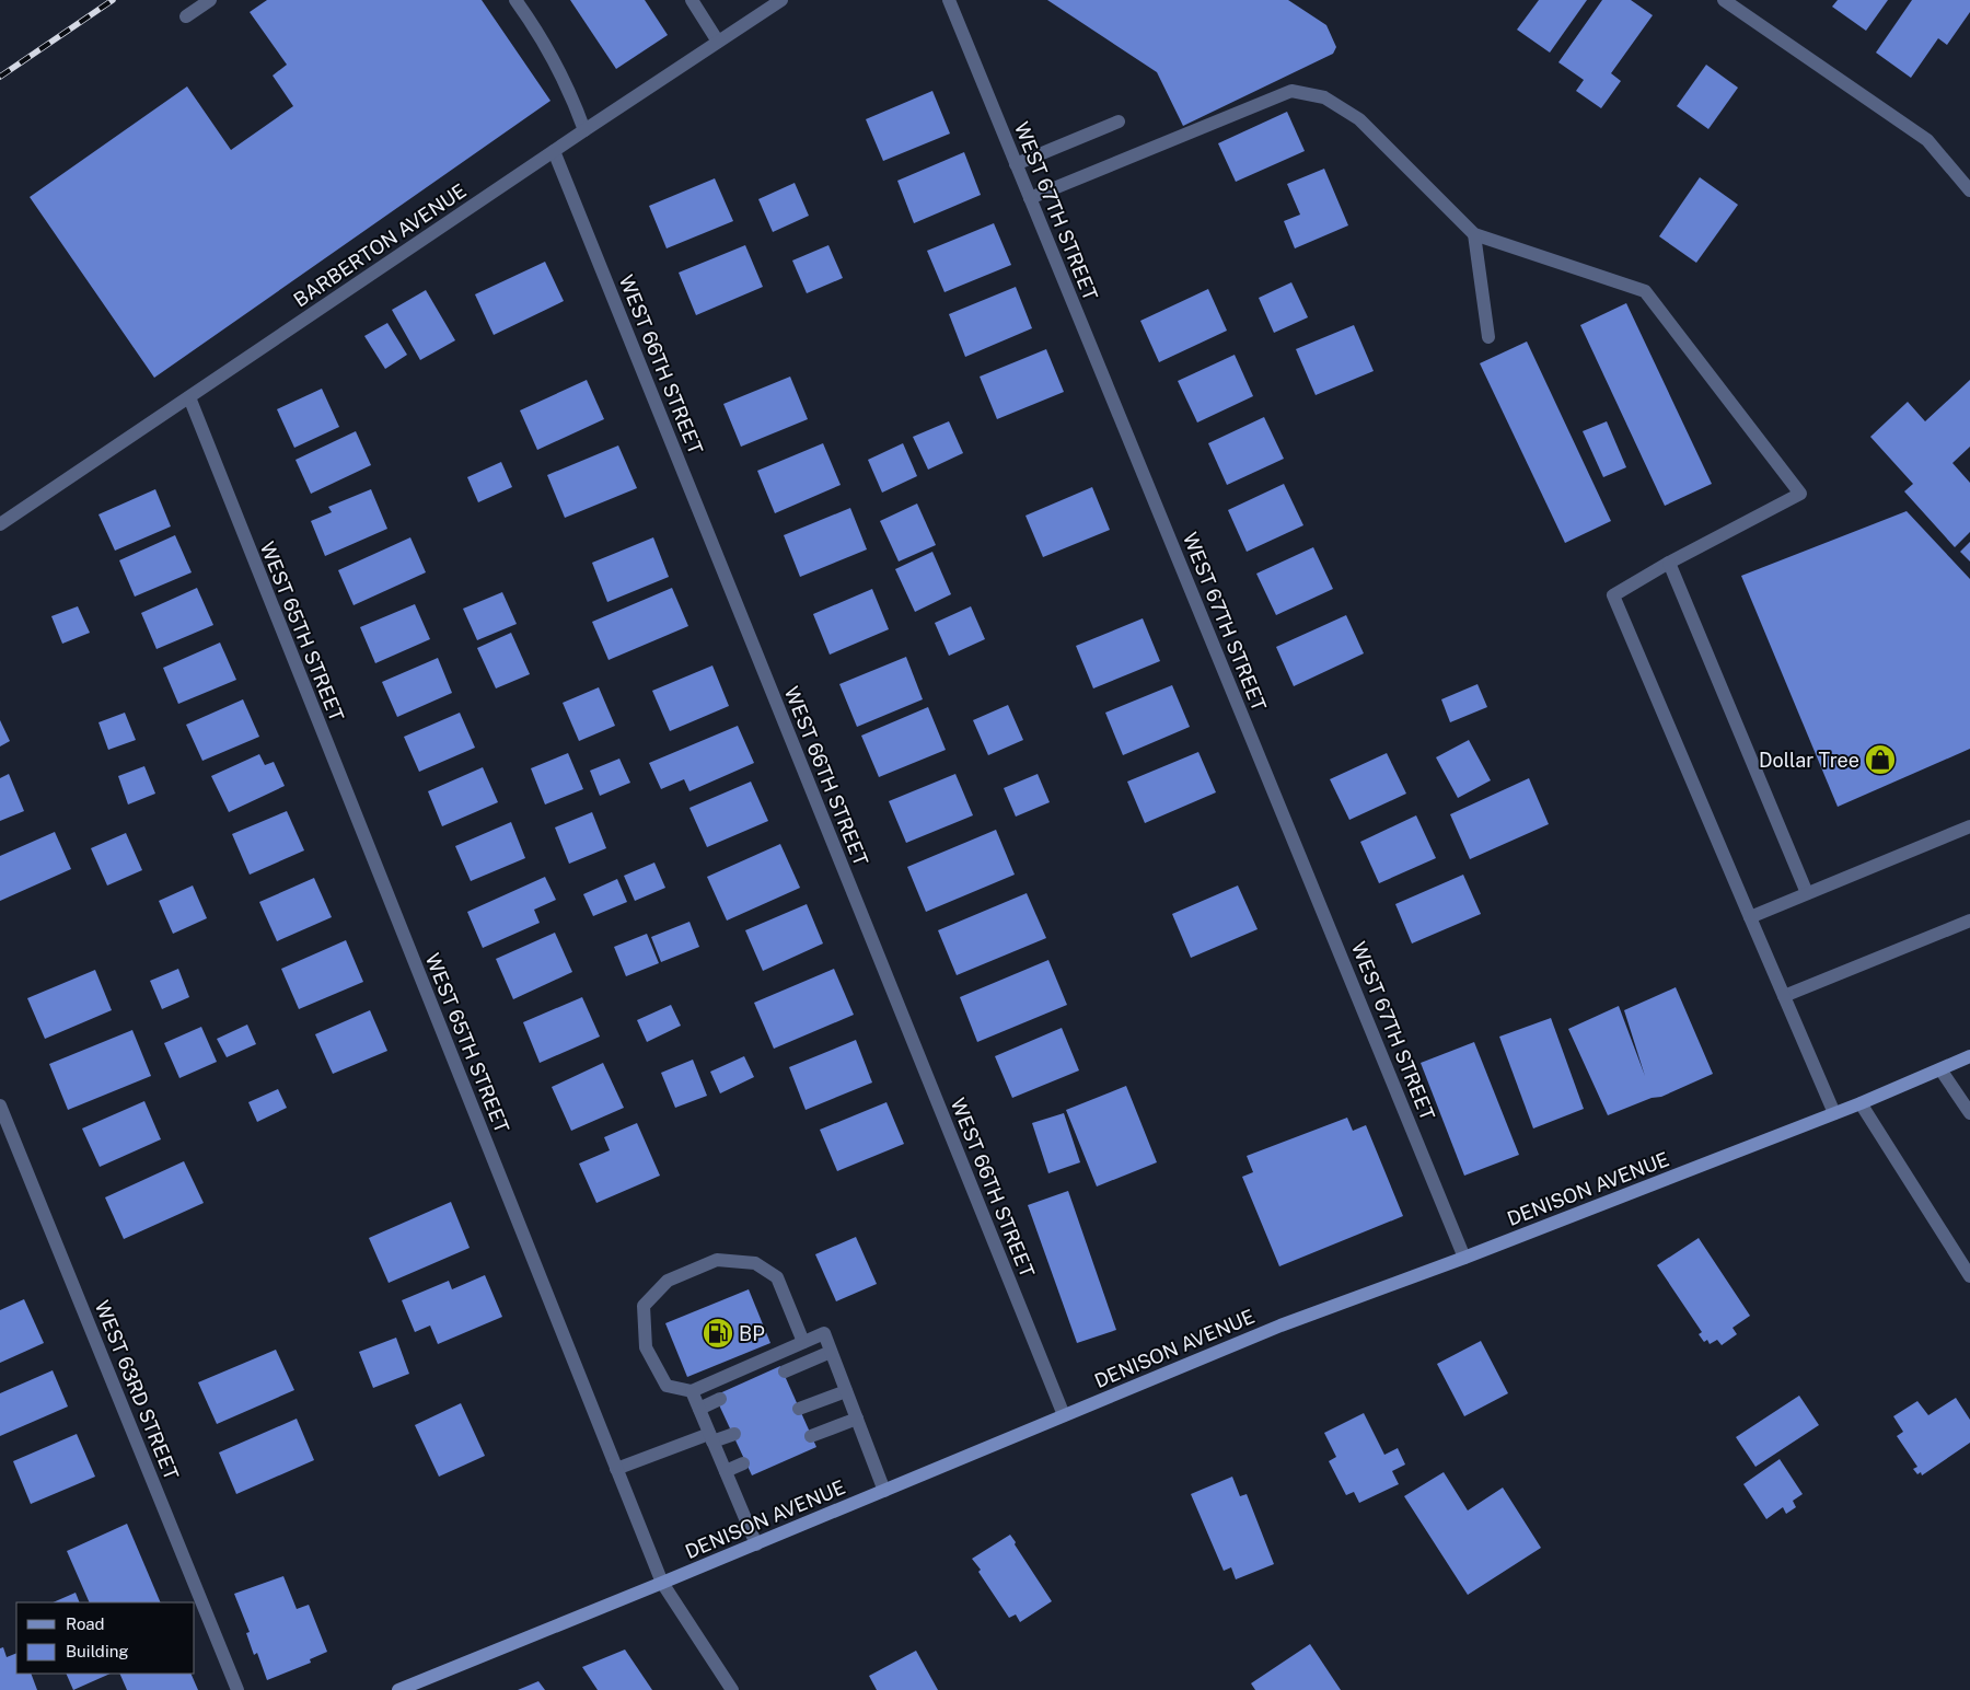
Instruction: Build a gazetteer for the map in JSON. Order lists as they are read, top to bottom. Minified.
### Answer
{"streets":{"main road":["DENISON AVENUE"],"street":["WEST 67TH STREET","BARBERTON AVENUE","WEST 66TH STREET","WEST 65TH STREET","WEST 63RD STREET"]},"crossings":[["WEST 67TH STREET","DENISON AVENUE"],["BARBERTON AVENUE","WEST 66TH STREET"],["BARBERTON AVENUE","WEST 65TH STREET"],["WEST 66TH STREET","DENISON AVENUE"],["WEST 65TH STREET","DENISON AVENUE"]],"places":{"shop":["Dollar Tree"],"fuel station":["BP"]},"legend":["Road","Building"]}
